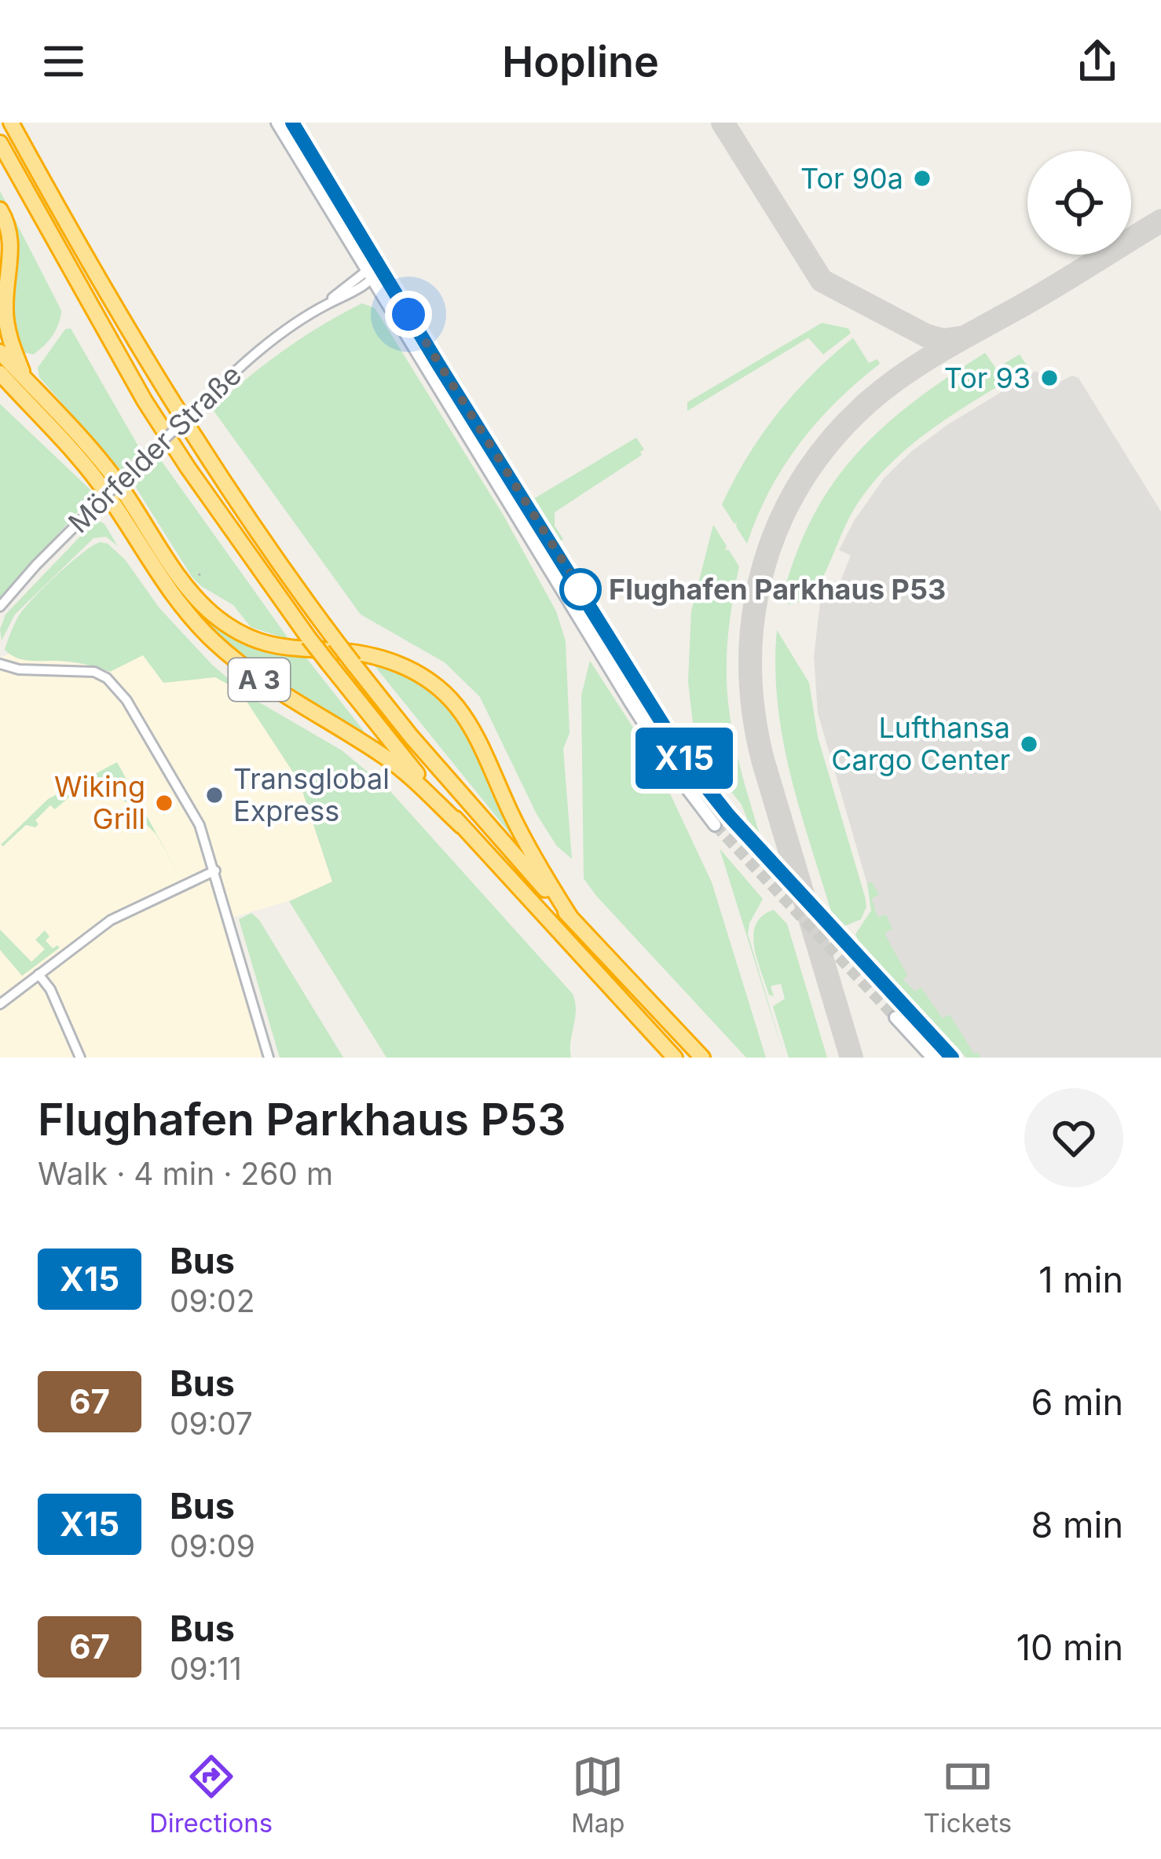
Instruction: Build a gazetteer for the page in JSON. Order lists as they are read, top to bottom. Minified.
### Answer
{"streets":{"highway":["A 3"],"street":["Mörfelder Straße"]},"places":["Tor 90a","Tor 93","Flughafen Parkhaus P53","Lufthansa Cargo Center","Transglobal Express","Wiking Grill"],"lines":["bus line X15"],"page":{"header":"Hopline","on_map":"X15","heading":["Flughafen Parkhaus P53","Walk · 4 min · 260 m"],"list":[{"mark":"X15","name":"Bus","note":"09:02","value":"1 min"},{"mark":"67","name":"Bus","note":"09:07","value":"6 min"},{"mark":"X15","name":"Bus","note":"09:09","value":"8 min"},{"mark":"67","name":"Bus","note":"09:11","value":"10 min"}],"tabs":["Directions","Map","Tickets"]}}
